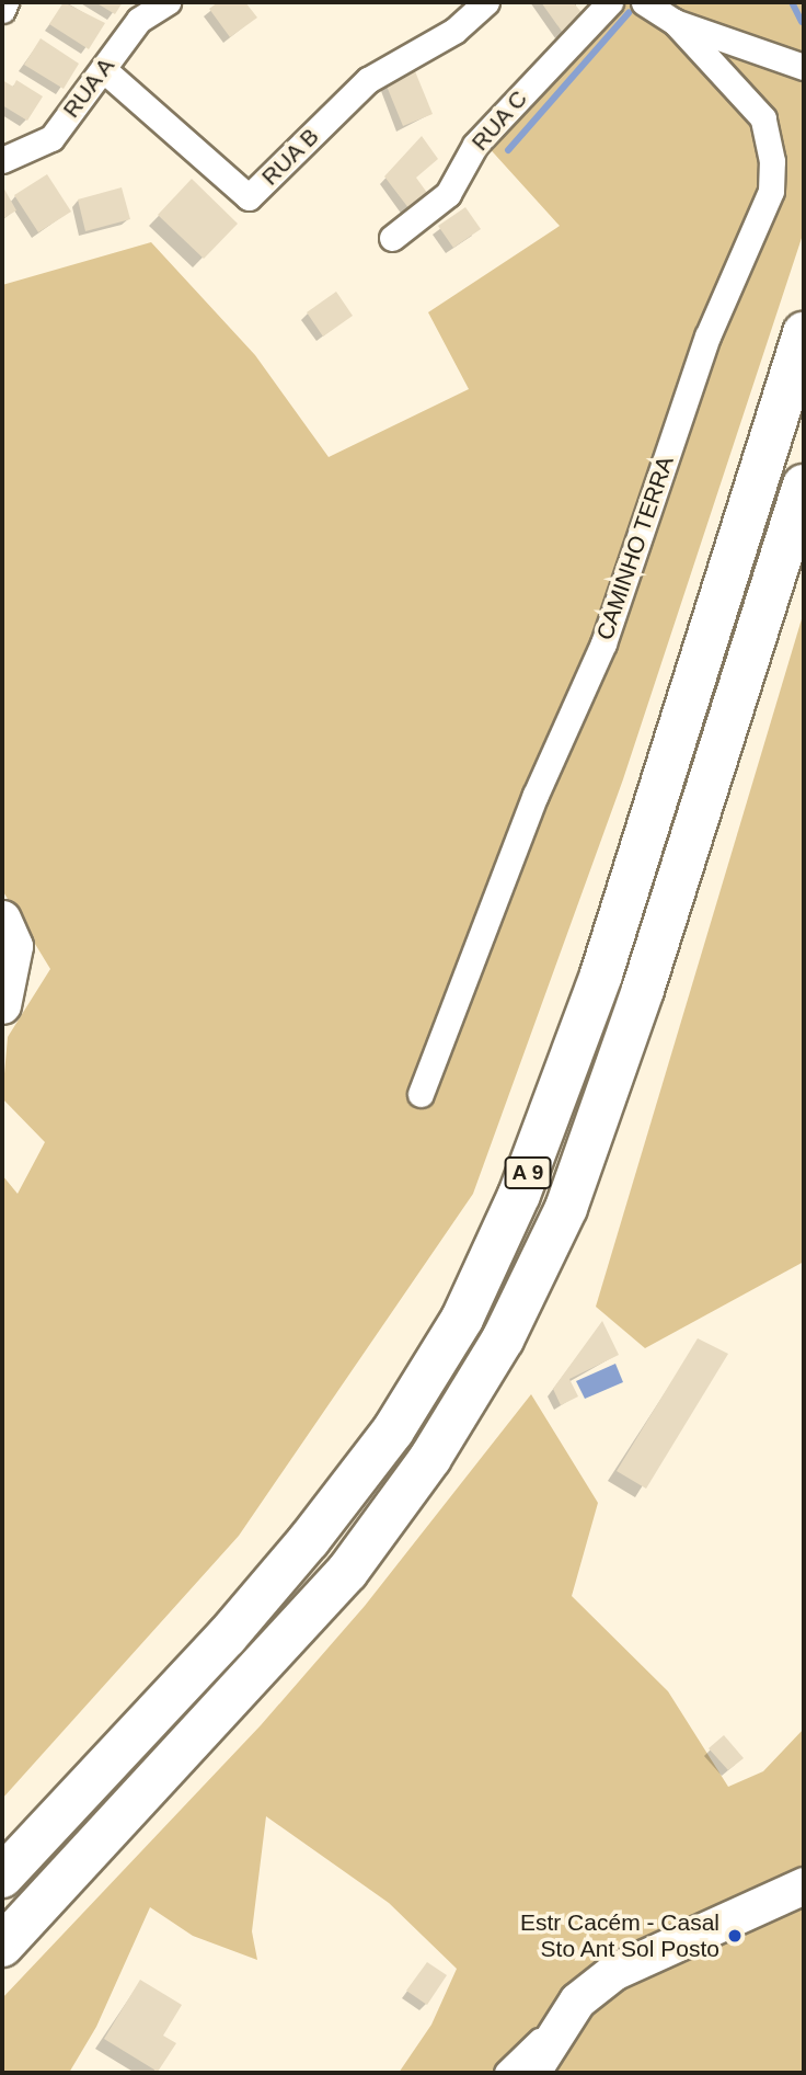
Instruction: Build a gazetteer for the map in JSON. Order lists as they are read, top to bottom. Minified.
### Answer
{"streets":{"highway":["A 9"],"street":["RUA A","RUA C","RUA B","CAMINHO TERRA"]},"crossings":[["RUA A","RUA B"]],"places":["Estr Cacém - Casal Sto Ant Sol Posto"]}
